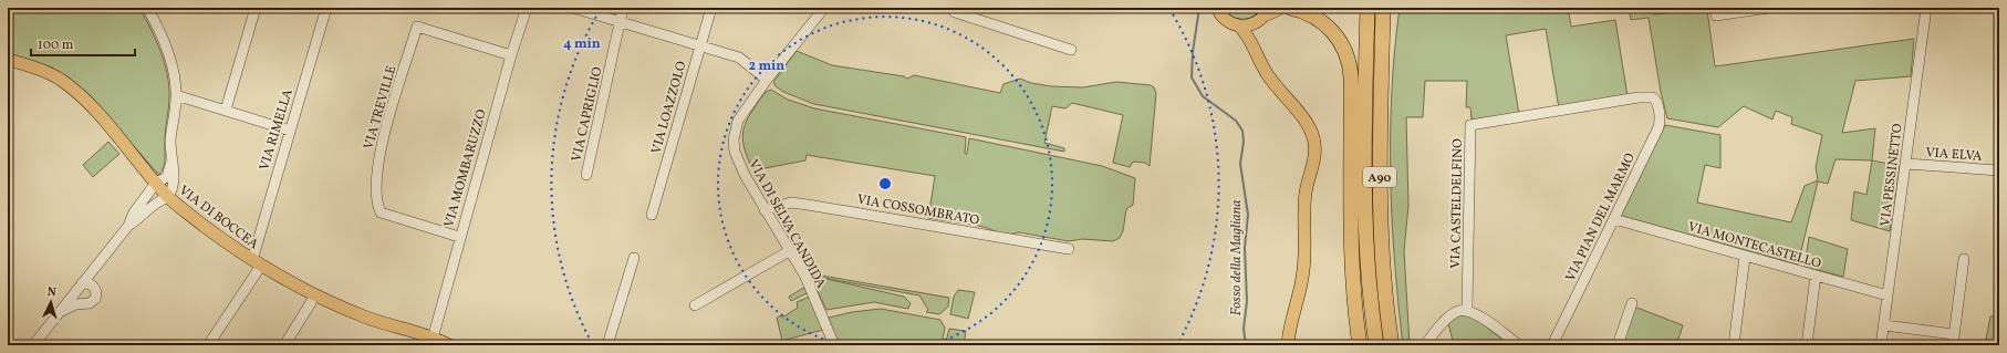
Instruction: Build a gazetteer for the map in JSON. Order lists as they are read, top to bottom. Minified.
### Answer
{"streets":{"highway":["A90"],"main road":["VIA DI BOCCEA"],"street":["VIA TREVILLE","VIA LOAZZOLO","VIA CAPRIGLIO","VIA RIMELLA","VIA ELVA","VIA MOMBARUZZO","VIA PESSINETTO","VIA CASTELDELFINO","VIA COSSOMBRATO","VIA PIAN DEL MARMO","VIA DI SELVA CANDIDA","VIA MONTECASTELLO"]},"crossings":[["VIA TREVILLE","VIA MOMBARUZZO"],["VIA RIMELLA","VIA DI BOCCEA"],["VIA ELVA","VIA PESSINETTO"],["VIA MOMBARUZZO","VIA DI BOCCEA"],["VIA PESSINETTO","VIA MONTECASTELLO"],["VIA CASTELDELFINO","VIA PIAN DEL MARMO"],["VIA COSSOMBRATO","VIA DI SELVA CANDIDA"],["VIA PIAN DEL MARMO","VIA MONTECASTELLO"]],"water":["Fosso della Magliana"],"scale_bar":"100 m","north":"top","rings":["4 min","2 min"]}
